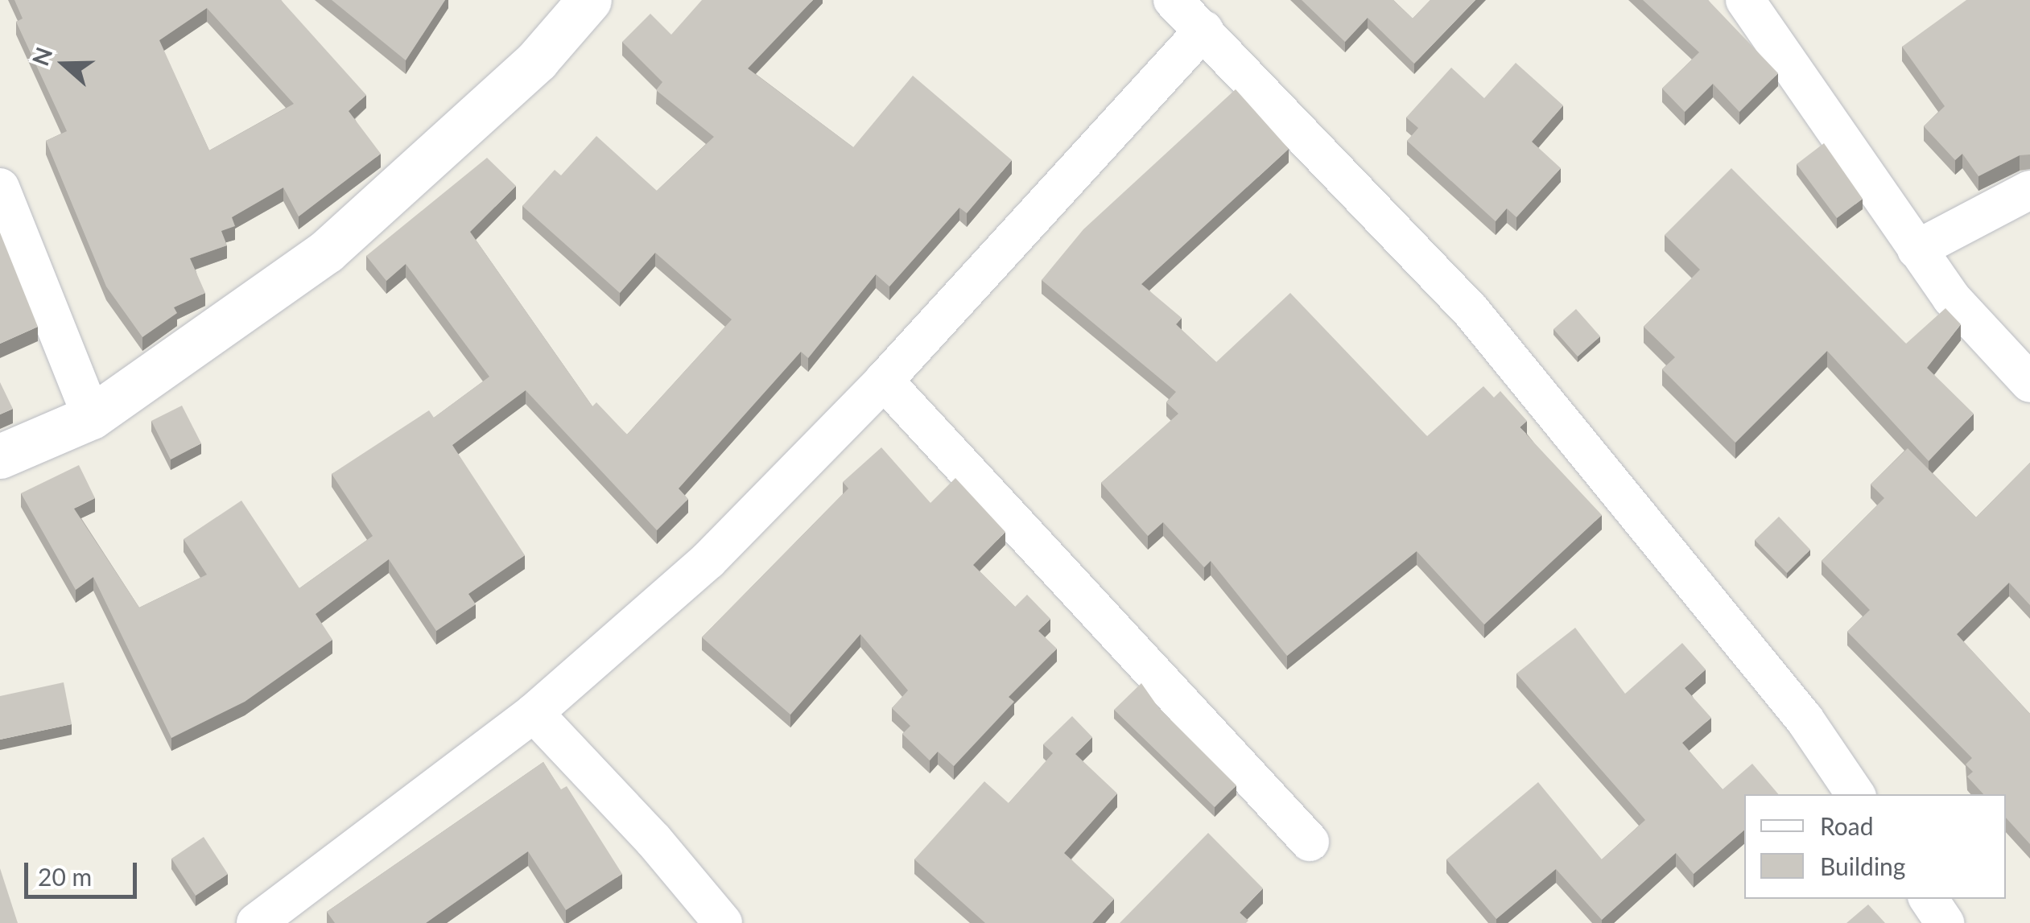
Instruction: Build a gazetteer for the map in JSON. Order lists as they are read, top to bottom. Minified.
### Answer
{"legend":["Road","Building"],"scale_bar":"20 m","north":"left"}
